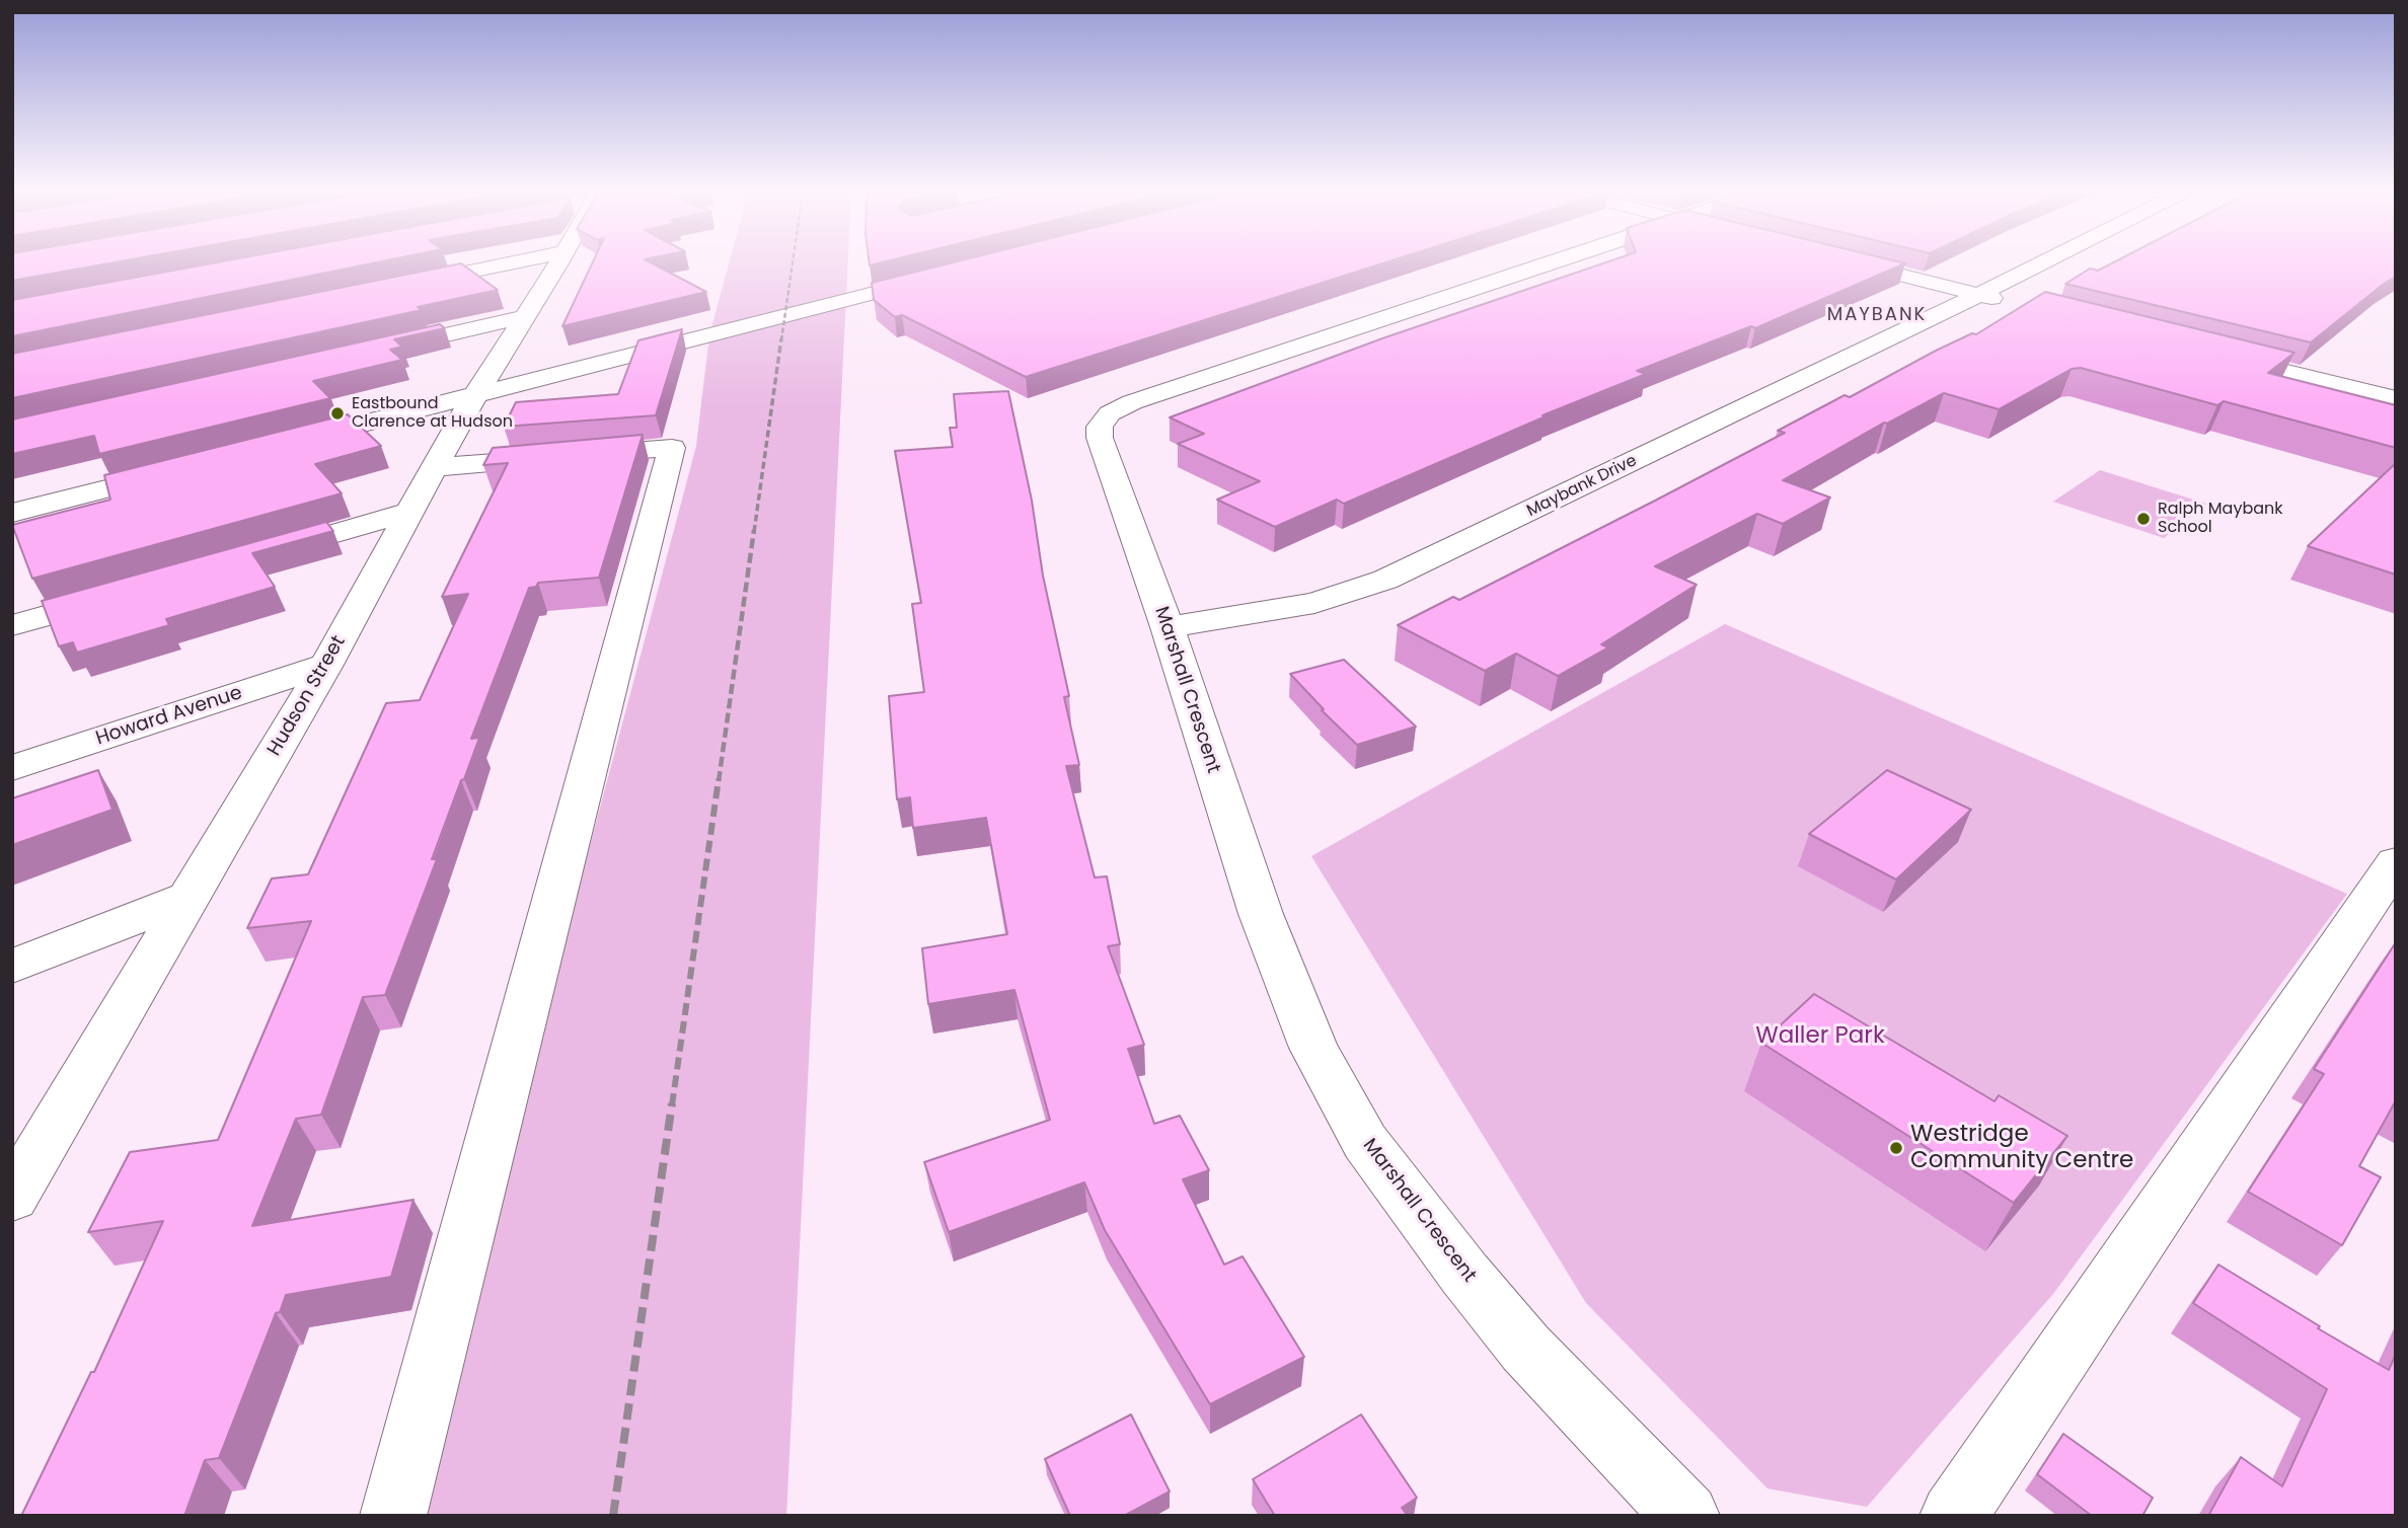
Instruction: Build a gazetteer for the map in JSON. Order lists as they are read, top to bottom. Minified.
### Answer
{"streets":{"street":["Maybank Drive","Marshall Crescent","Hudson Street","Howard Avenue"]},"crossings":[["Maybank Drive","Marshall Crescent"],["Hudson Street","Howard Avenue"]],"districts":["MAYBANK"],"parks":["Waller Park"],"places":["Eastbound Clarence at Hudson","Ralph Maybank School","Westridge Community Centre"]}
